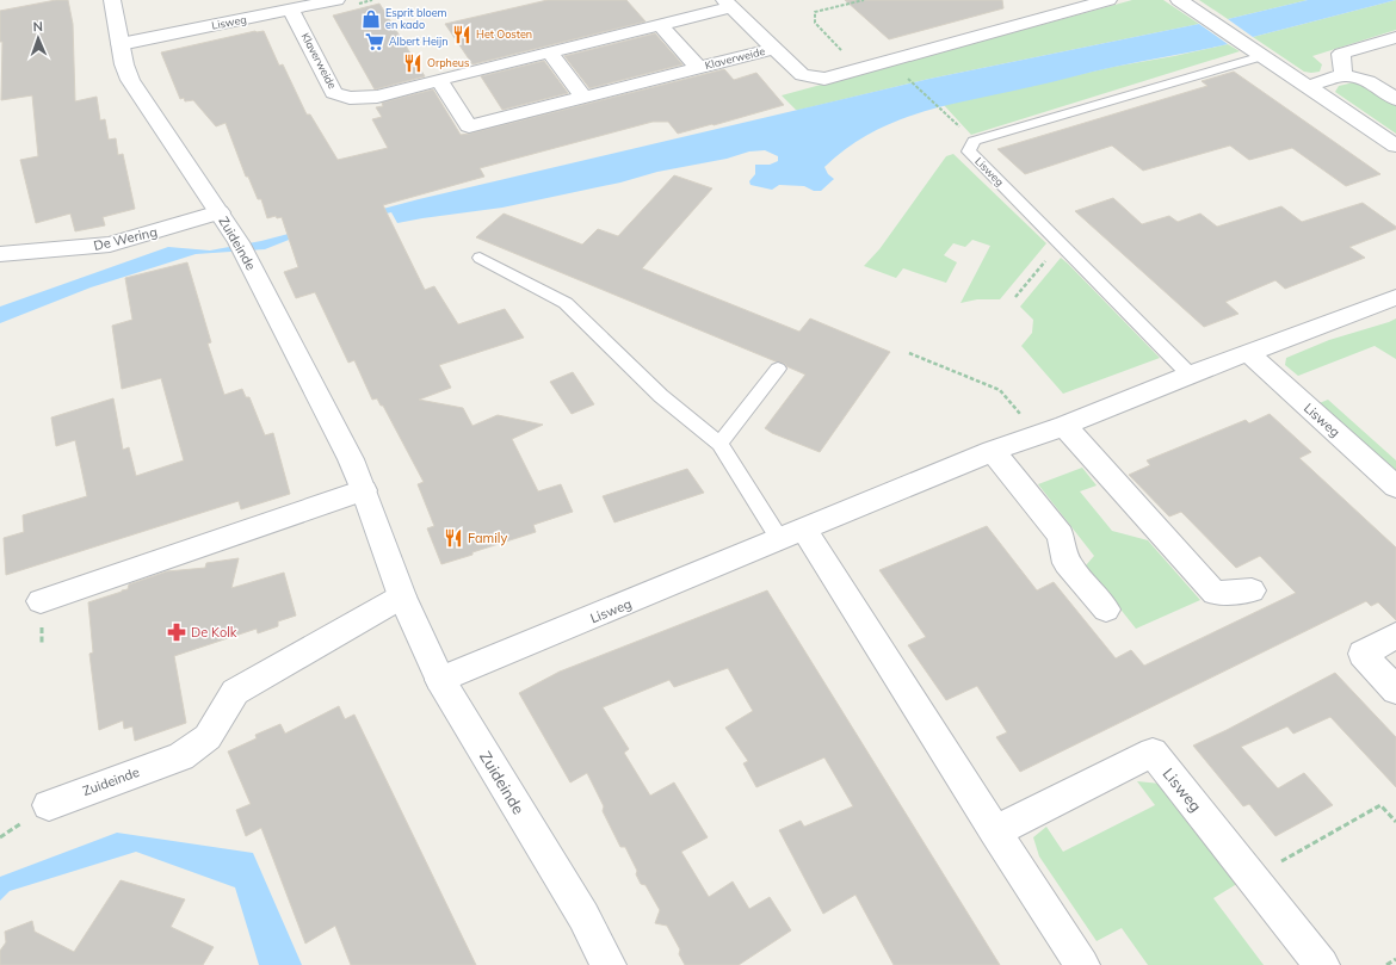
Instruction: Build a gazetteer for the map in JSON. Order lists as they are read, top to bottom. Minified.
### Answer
{"streets":{"street":["Lisweg","Klaverweide","De Wering","Zuideinde"]},"crossings":[["Lisweg","Klaverweide"],["Lisweg","Zuideinde"],["De Wering","Zuideinde"]],"places":{"shop":["Esprit bloem en kado"],"restaurant":["Het Oosten","Orpheus","Family"],"supermarket":["Albert Heijn"],"pharmacy":["De Kolk"]},"north":"top"}
